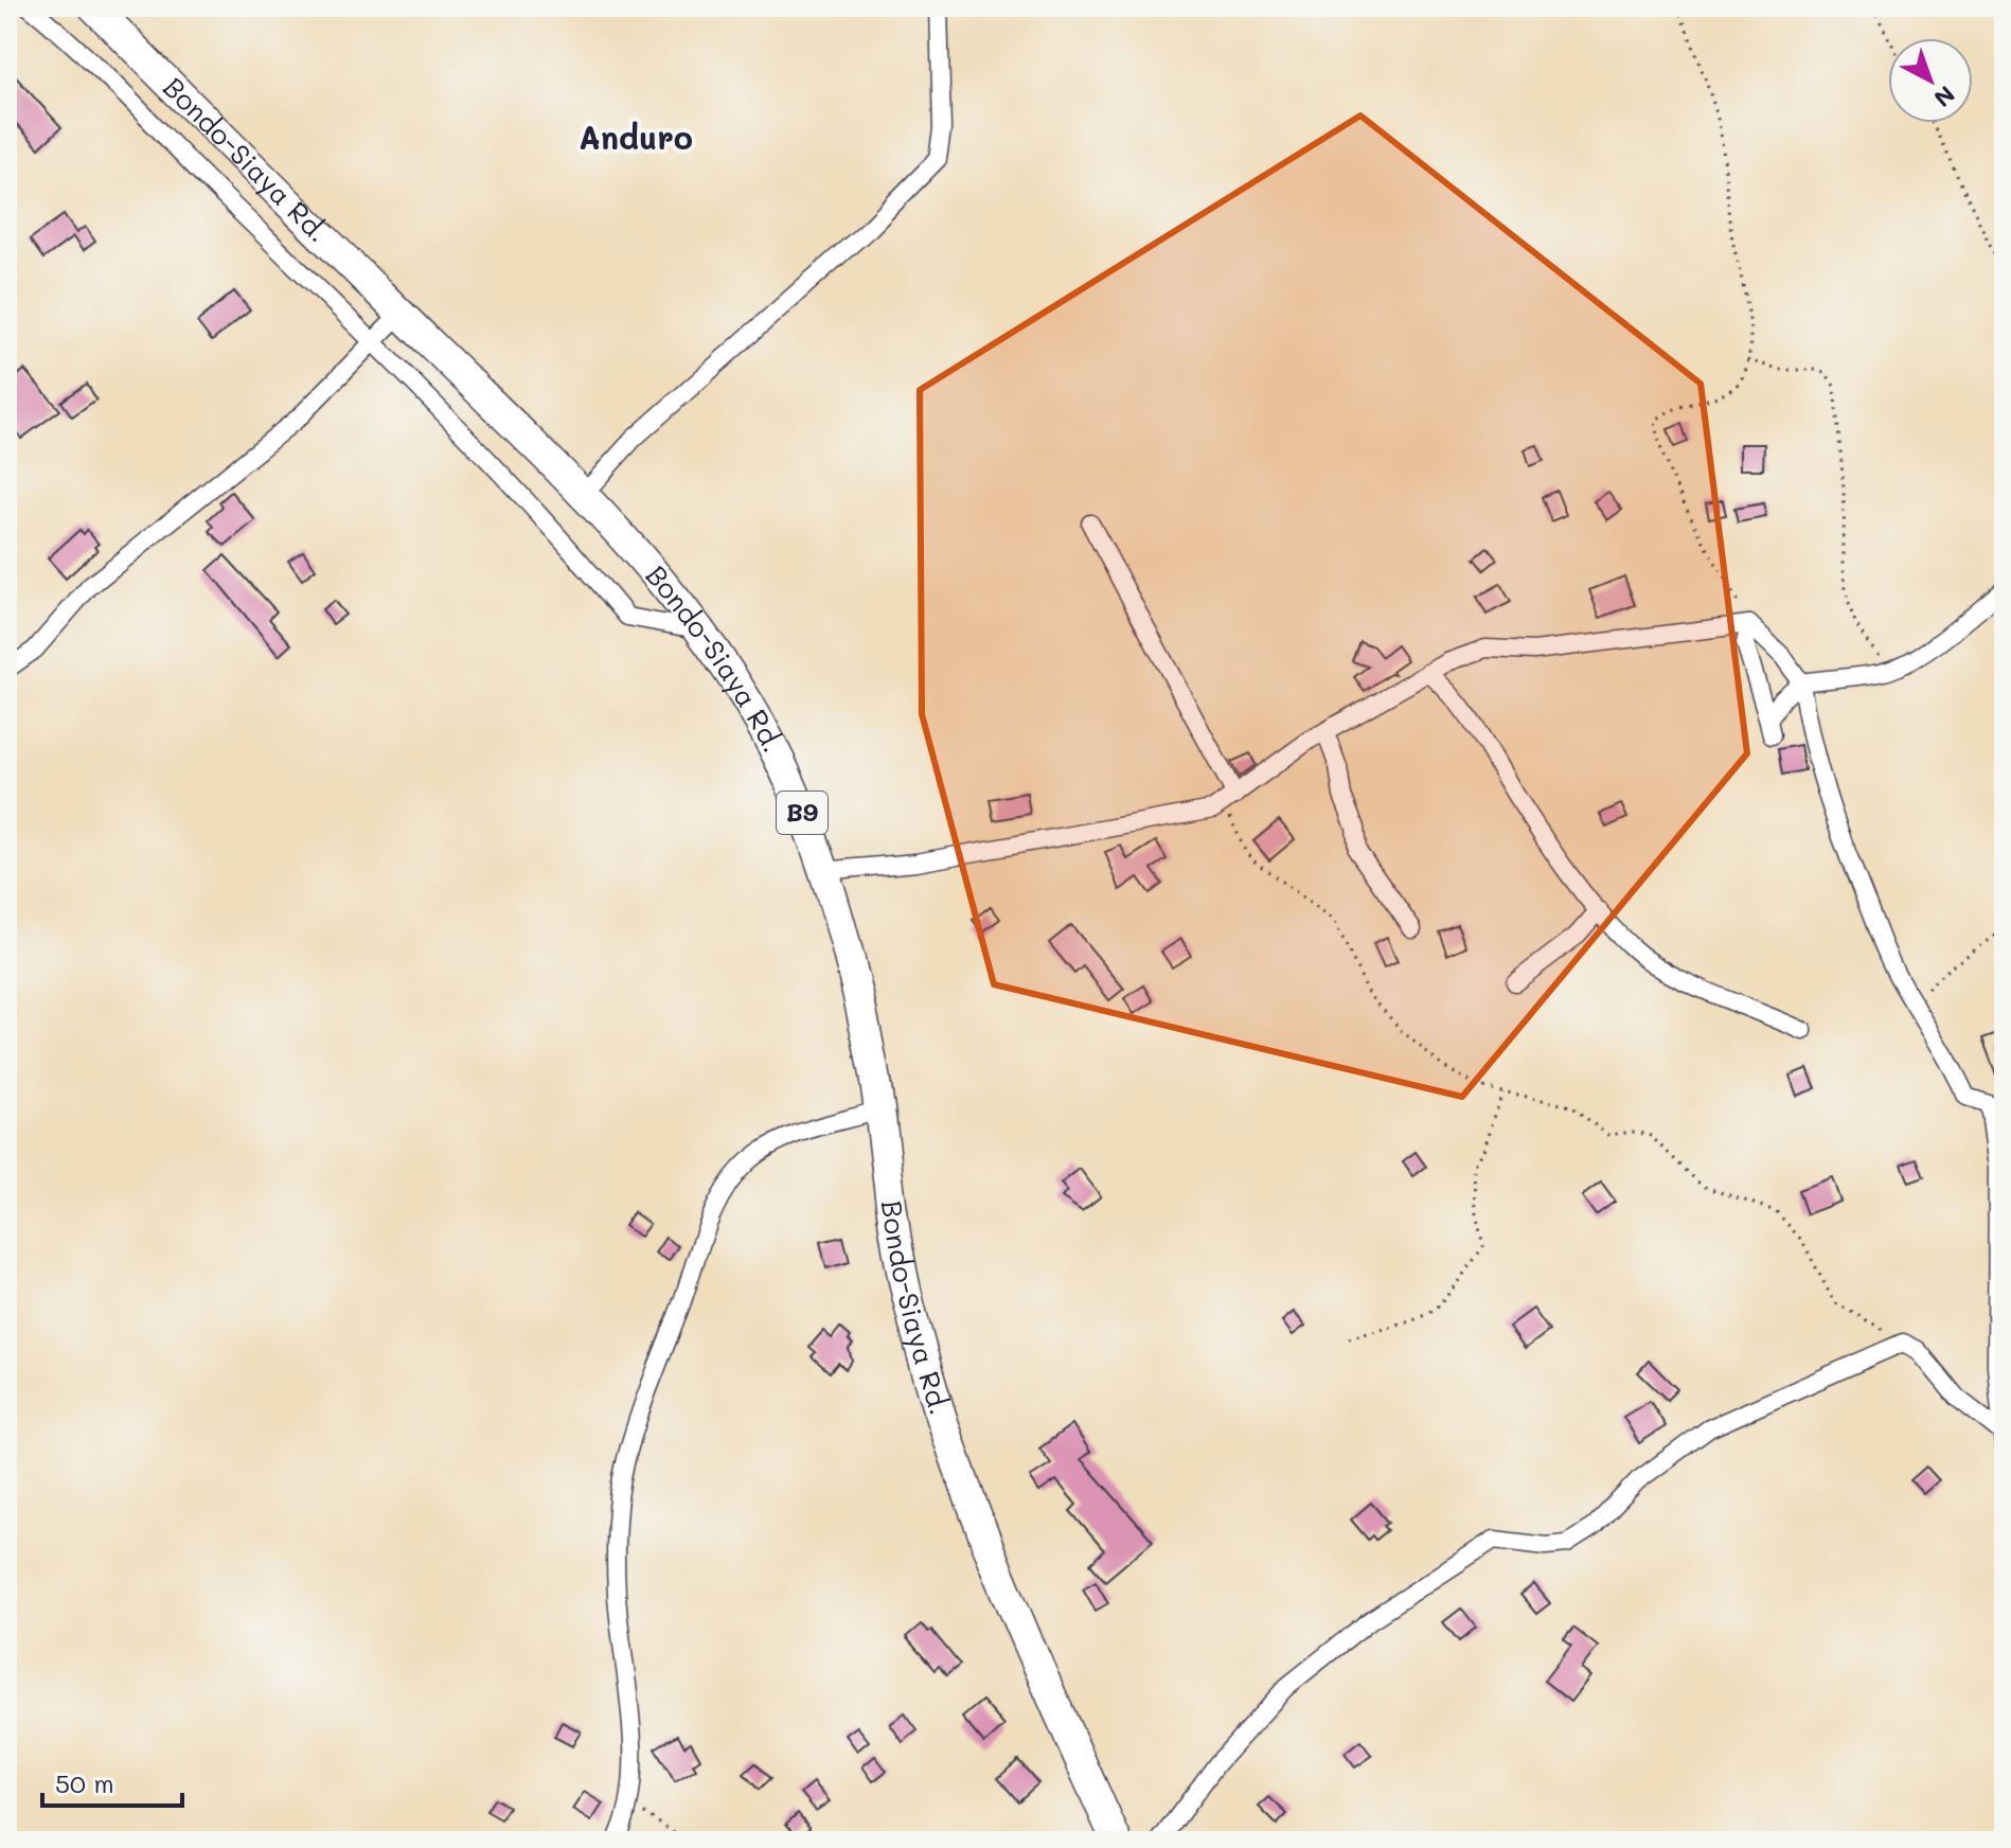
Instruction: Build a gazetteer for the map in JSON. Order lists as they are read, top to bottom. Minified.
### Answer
{"streets":{"highway":["Bondo-Siaya Rd.","B9"]},"districts":["Anduro"],"scale_bar":"50 m","north":"bottom right"}
